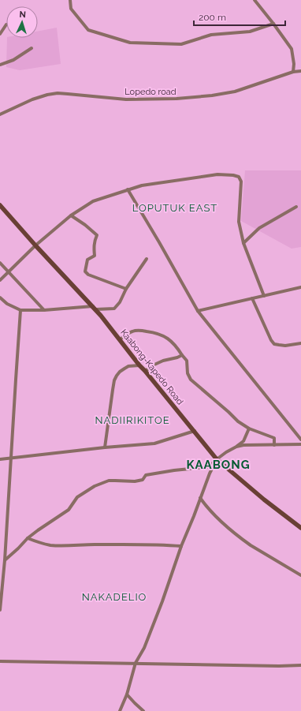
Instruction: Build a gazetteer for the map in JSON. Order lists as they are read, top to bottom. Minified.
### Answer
{"streets":{"main road":["Kaabong-Kapedo Road"],"street":["Lopedo road"]},"districts":["LOPUTUK EAST","NADIIRIKITOE","KAABONG","NAKADELIO"],"scale_bar":"200 m","north":"top"}
